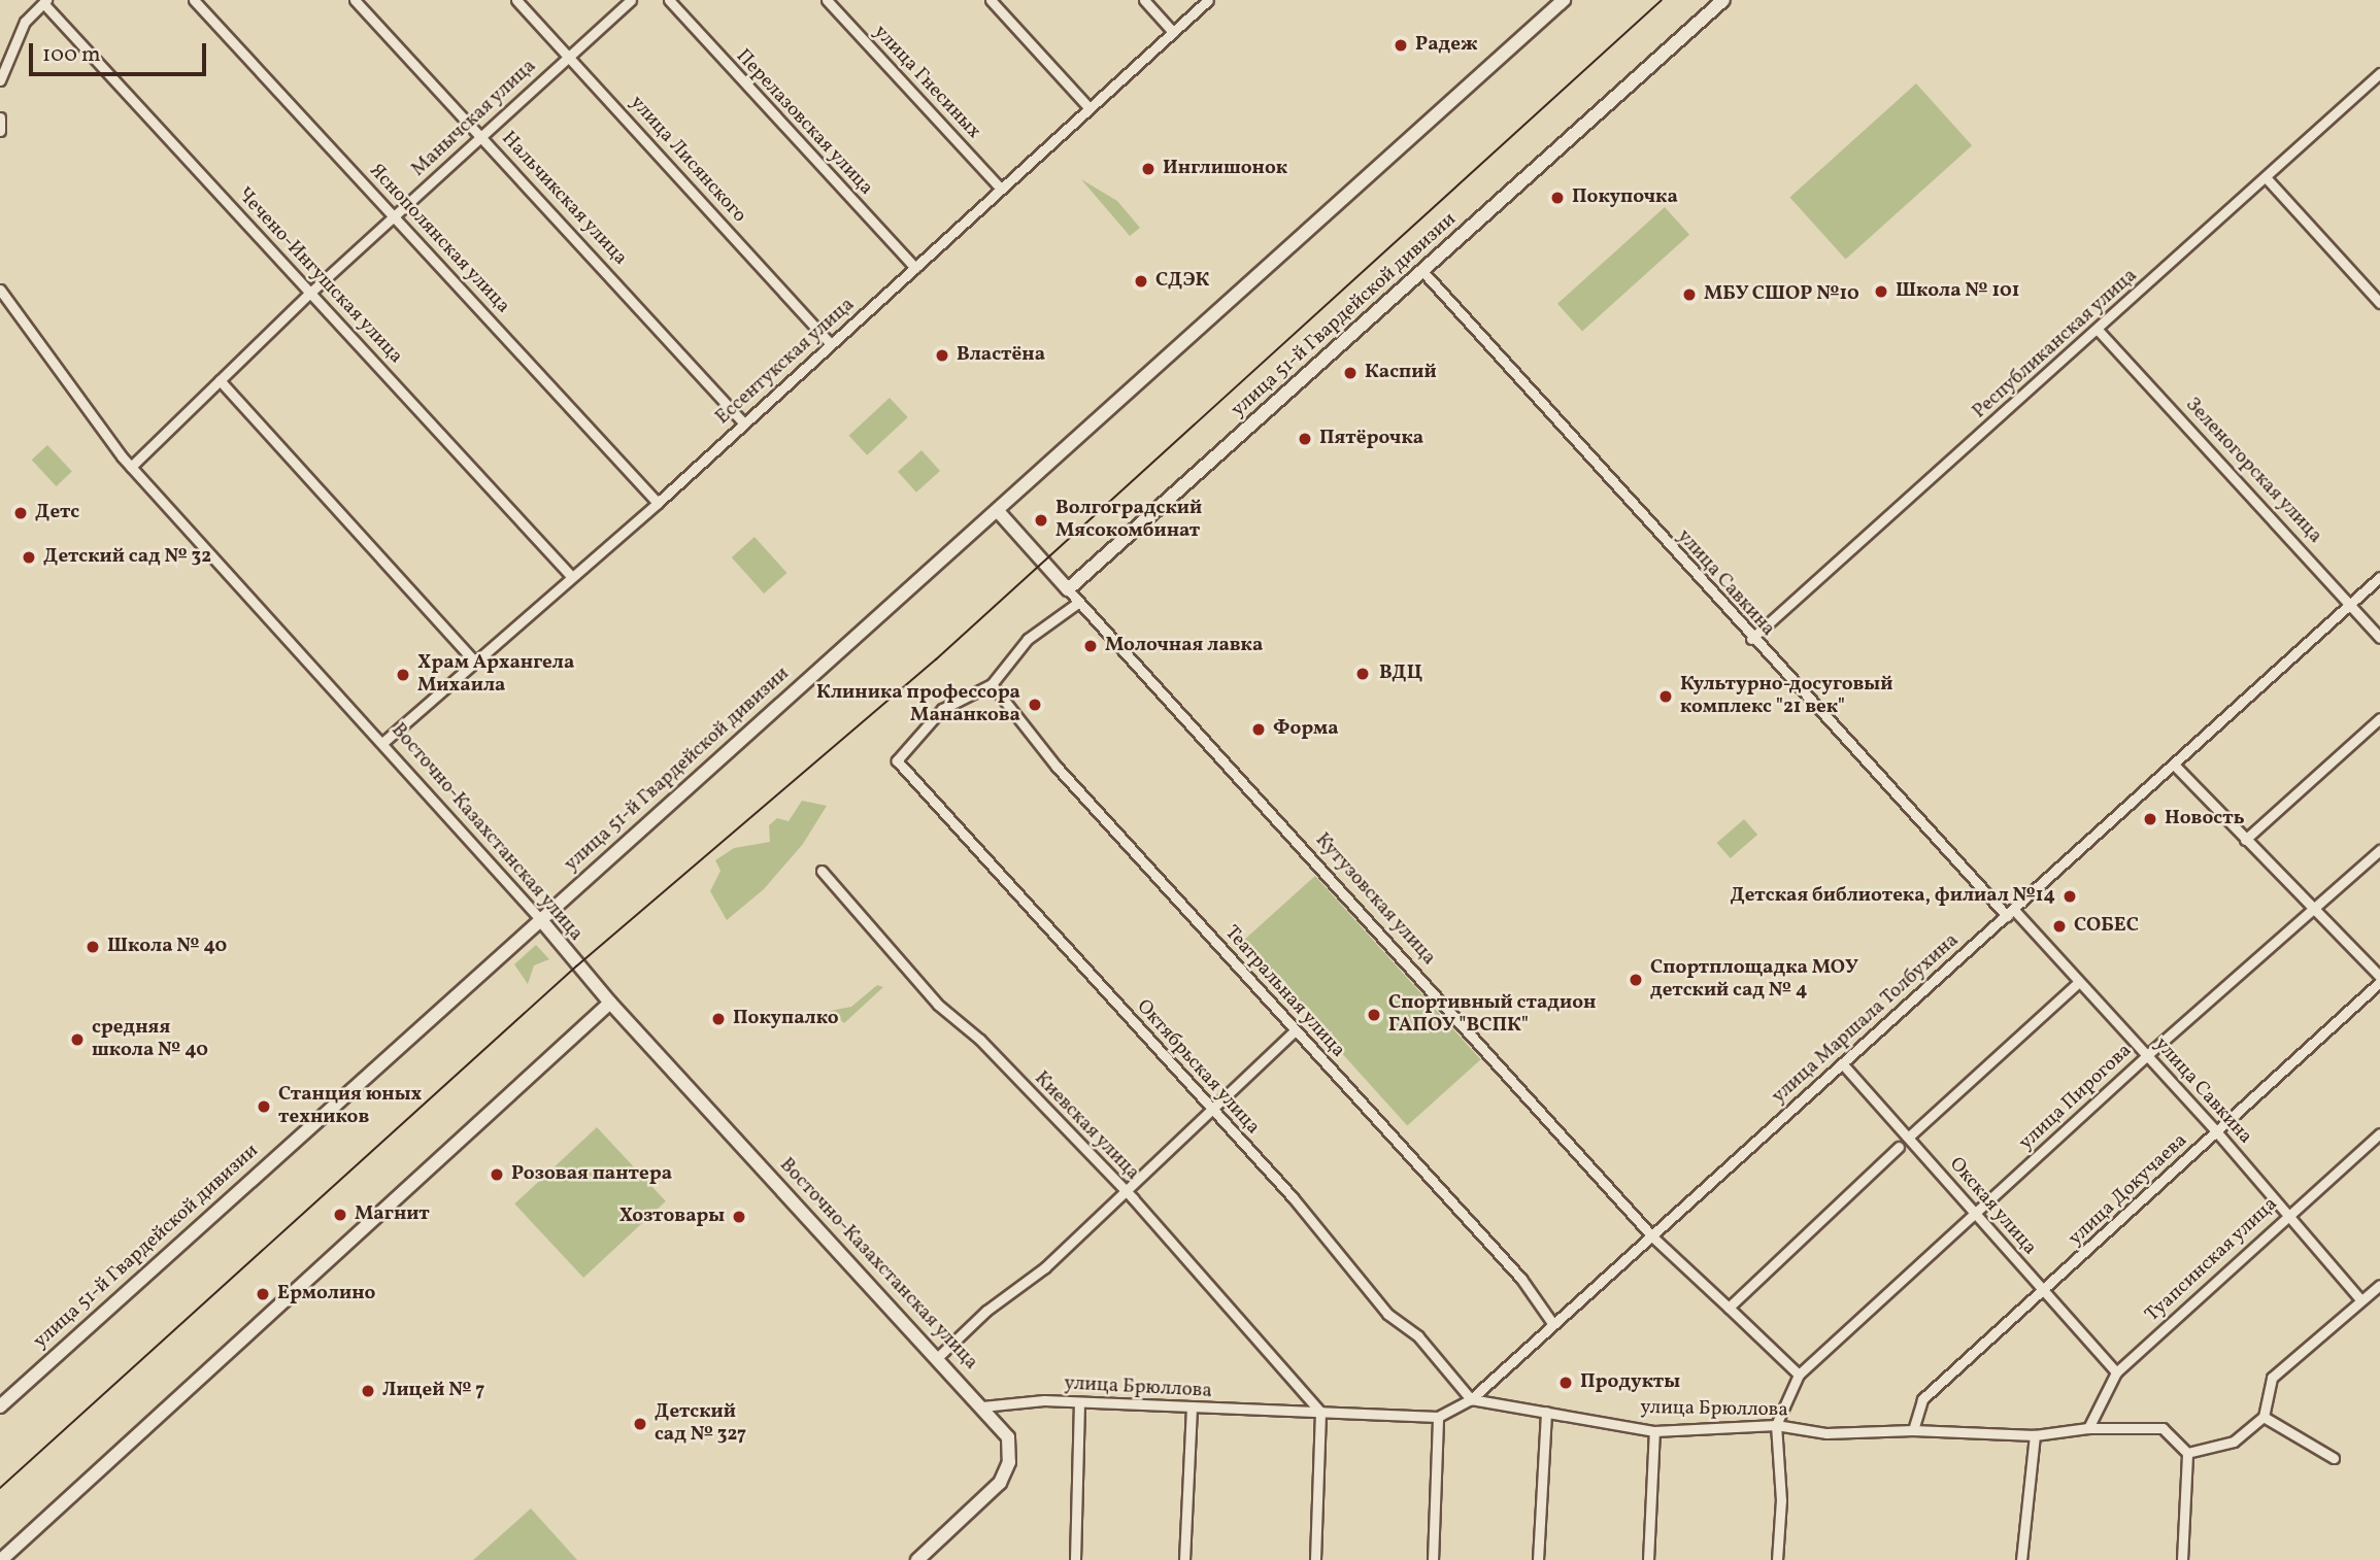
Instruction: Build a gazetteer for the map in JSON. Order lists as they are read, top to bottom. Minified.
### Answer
{"streets":{"main road":["улица 51-й Гвардейской дивизии","Восточно-Казахстанская улица"],"street":["улица Гнесиных","Манычская улица","Перелазовская улица","улица Лисянского","Нальчикская улица","Яснополянская улица","Чечено-Ингушская улица","Республиканская улица","Ессентукская улица","Зеленогорская улица","улица Савкина","Кутузовская улица","Театральная улица","улица Маршала Толбухина","Октябрьская улица","улица Пирогова","Киевская улица","улица Докучаева","Окская улица","Туапсинская улица","улица Брюллова"]},"crossings":[["улица Гнесиных","Ессентукская улица"],["Манычская улица","улица Лисянского"],["Манычская улица","Нальчикская улица"],["Манычская улица","Яснополянская улица"],["Манычская улица","Чечено-Ингушская улица"],["Перелазовская улица","Ессентукская улица"],["улица Лисянского","Ессентукская улица"],["Нальчикская улица","Ессентукская улица"],["Яснополянская улица","Ессентукская улица"],["Чечено-Ингушская улица","Ессентукская улица"],["улица 51-й Гвардейской дивизии","улица Савкина"],["улица 51-й Гвардейской дивизии","Восточно-Казахстанская улица"],["улица 51-й Гвардейской дивизии","Кутузовская улица"],["Республиканская улица","Зеленогорская улица"],["Республиканская улица","улица Савкина"],["Ессентукская улица","Восточно-Казахстанская улица"],["Зеленогорская улица","улица Маршала Толбухина"],["улица Савкина","улица Маршала Толбухина"],["улица Савкина","улица Пирогова"],["улица Савкина","улица Докучаева"],["улица Савкина","Туапсинская улица"],["Восточно-Казахстанская улица","улица Брюллова"],["Кутузовская улица","улица Маршала Толбухина"],["Кутузовская улица","улица Пирогова"],["Театральная улица","улица Маршала Толбухина"],["Театральная улица","Октябрьская улица"],["улица Маршала Толбухина","Октябрьская улица"],["улица Маршала Толбухина","Окская улица"],["улица Маршала Толбухина","улица Брюллова"],["Октябрьская улица","улица Брюллова"],["улица Пирогова","Окская улица"],["Киевская улица","улица Брюллова"],["улица Докучаева","Окская улица"],["улица Докучаева","улица Брюллова"],["Окская улица","Туапсинская улица"],["Туапсинская улица","улица Брюллова"]],"places":["Радеж","Инглишонок","Покупочка","СДЭК","Школа № 101","МБУ СШОР №10","Властёна","Каспий","Пятёрочка","Детс","Волгоградский Мясокомбинат","Детский сад № 32","Молочная лавка","ВДЦ","Храм Архангела Михаила","Культурно-досуговый комплекс \"21 век\"","Клиника профессора Мананкова","Форма","Новость","Детская библиотека, филиал №14","СОБЕС","Школа № 40","Спортплощадка МОУ детский сад № 4","Спортивный стадион ГАПОУ \"ВСПК\"","Покупалко","средняя школа № 40","Станция юных техников","Розовая пантера","Магнит","Хозтовары","Ермолино","Продукты","Лицей № 7","Детский сад № 327"],"scale_bar":"100 m"}
